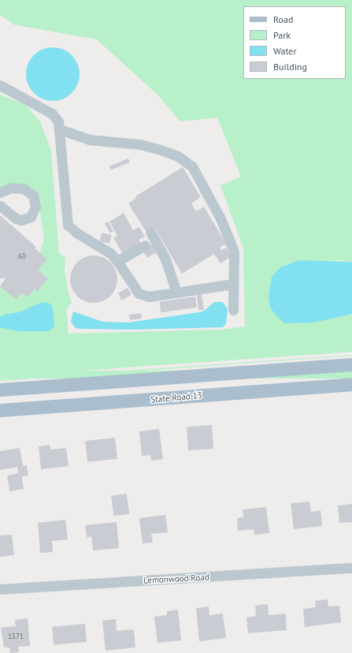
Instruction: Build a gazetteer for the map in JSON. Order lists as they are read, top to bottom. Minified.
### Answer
{"streets":{"main road":["State Road 13"],"street":["Lemonwood Road"]},"house_numbers":["60","1571"],"legend":["Road","Park","Water","Building"]}
